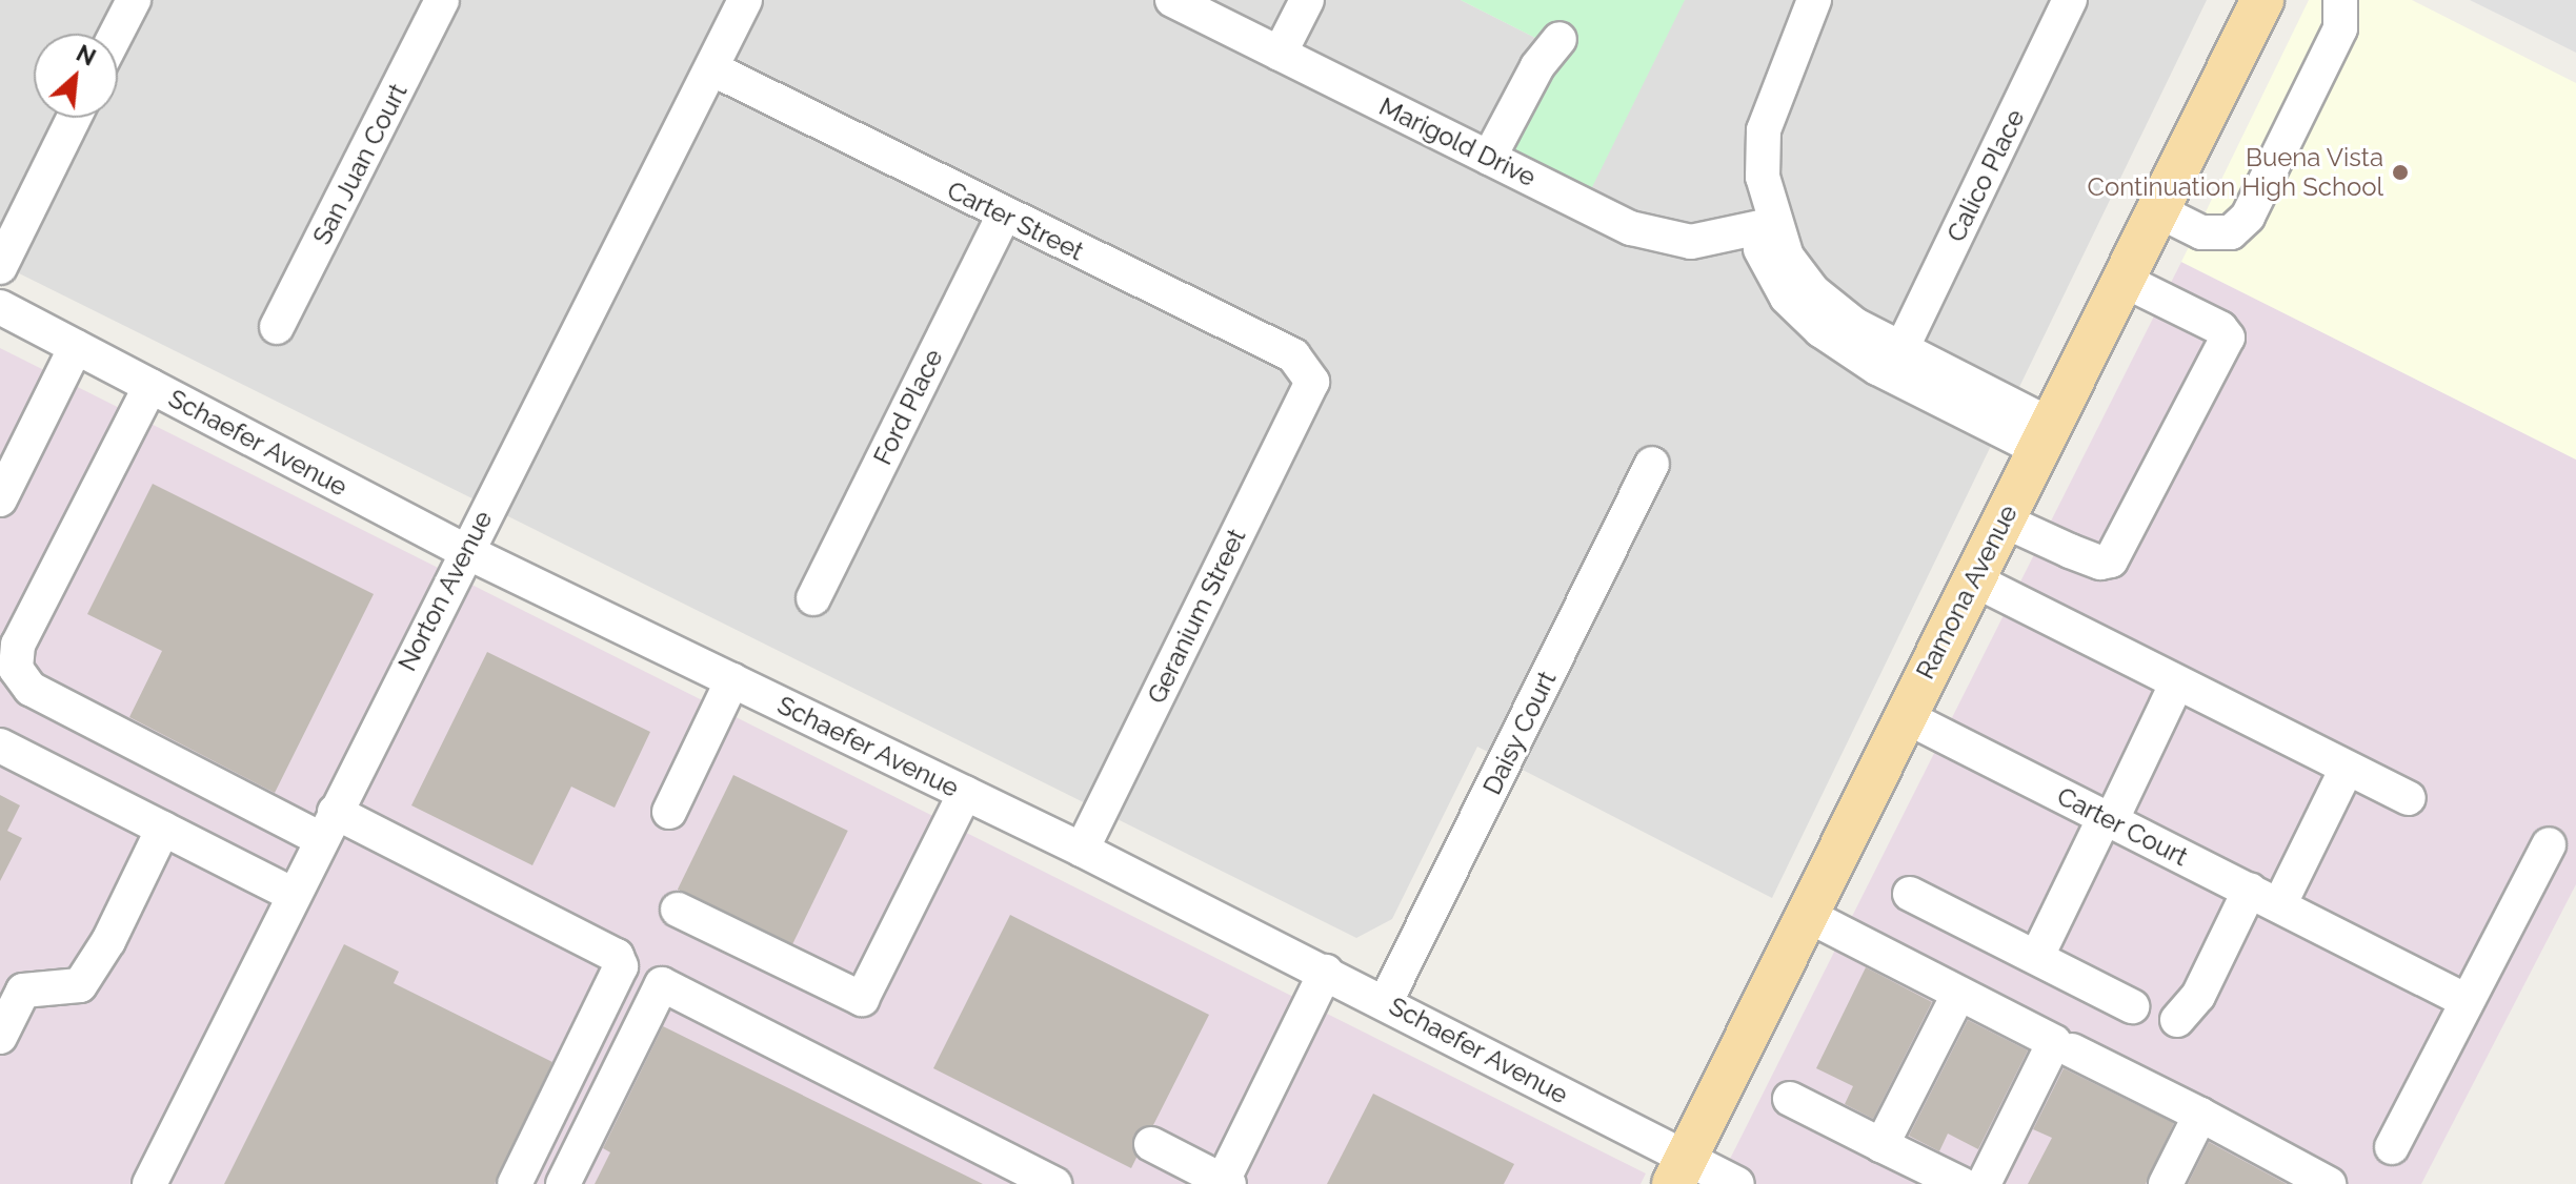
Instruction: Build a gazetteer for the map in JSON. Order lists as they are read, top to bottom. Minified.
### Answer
{"streets":{"main road":["Ramona Avenue"],"street":["Marigold Drive","San Juan Court","Calico Place","Carter Street","Ford Place","Schaefer Avenue","Norton Avenue","Geranium Street","Daisy Court","Carter Court"]},"crossings":[["Carter Street","Ford Place"],["Carter Street","Norton Avenue"],["Carter Street","Geranium Street"],["Schaefer Avenue","Norton Avenue"],["Schaefer Avenue","Ramona Avenue"],["Schaefer Avenue","Geranium Street"],["Schaefer Avenue","Daisy Court"],["Ramona Avenue","Carter Court"]],"places":["Buena Vista Continuation High School"],"north":"top right"}
